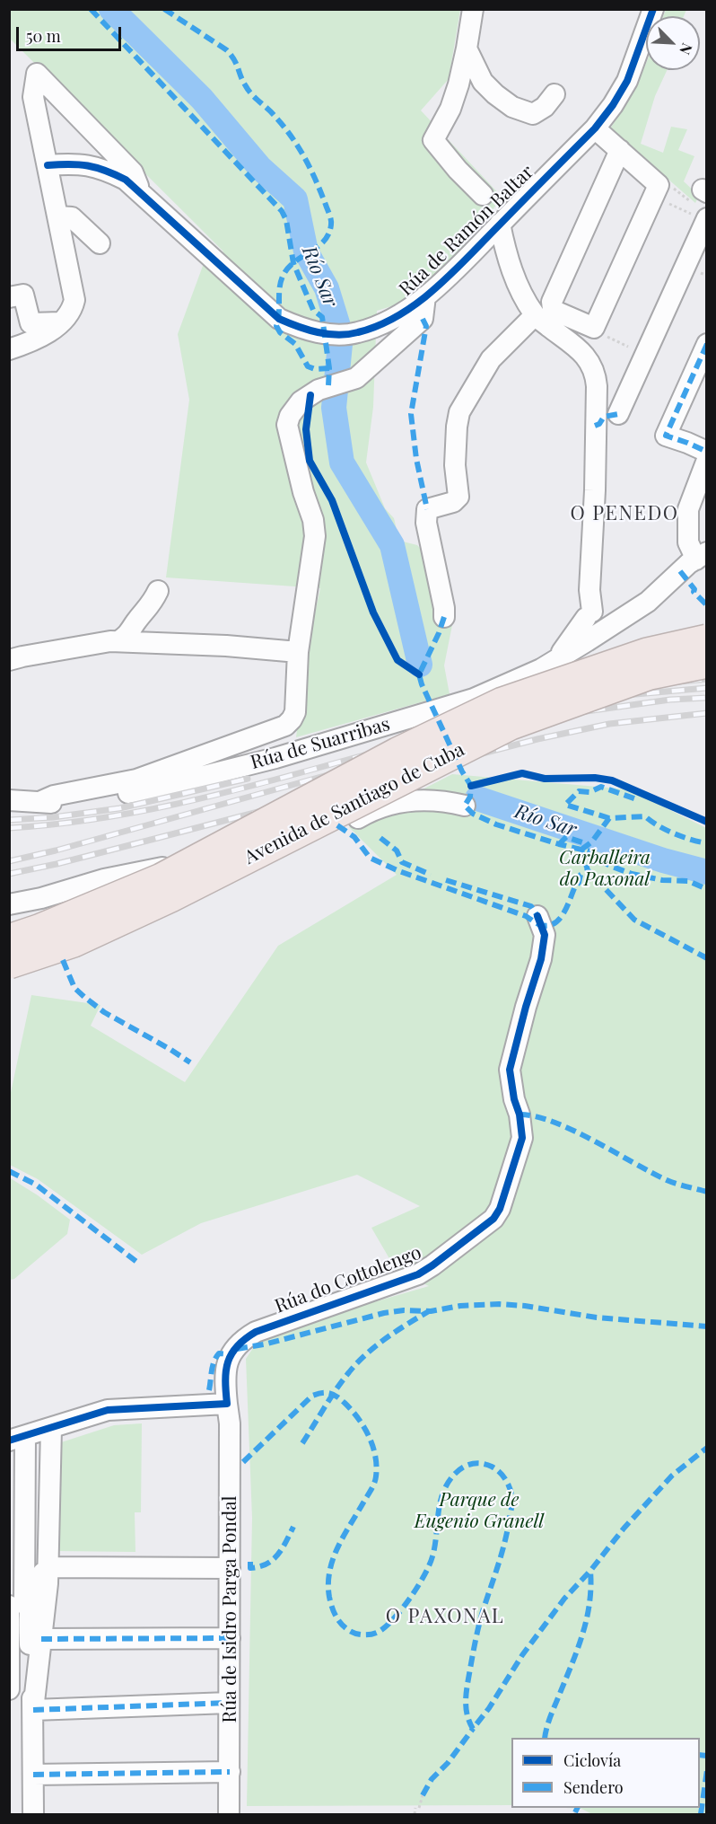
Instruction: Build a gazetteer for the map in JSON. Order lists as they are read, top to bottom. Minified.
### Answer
{"streets":{"highway":["Avenida de Santiago de Cuba"],"street":["Rúa de Ramón Baltar","Rúa de Suarribas","Rúa do Cottolengo","Rúa de Isidro Parga Pondal"]},"crossings":[["Rúa de Ramón Baltar","Rúa de Suarribas"],["Rúa do Cottolengo","Rúa de Isidro Parga Pondal"]],"districts":["O PENEDO","O PAXONAL"],"water":["Río Sar"],"parks":["Carballeira do Paxonal","Parque de Eugenio Granell"],"legend":["Ciclovía","Sendero"],"scale_bar":"50 m","north":"bottom right"}
